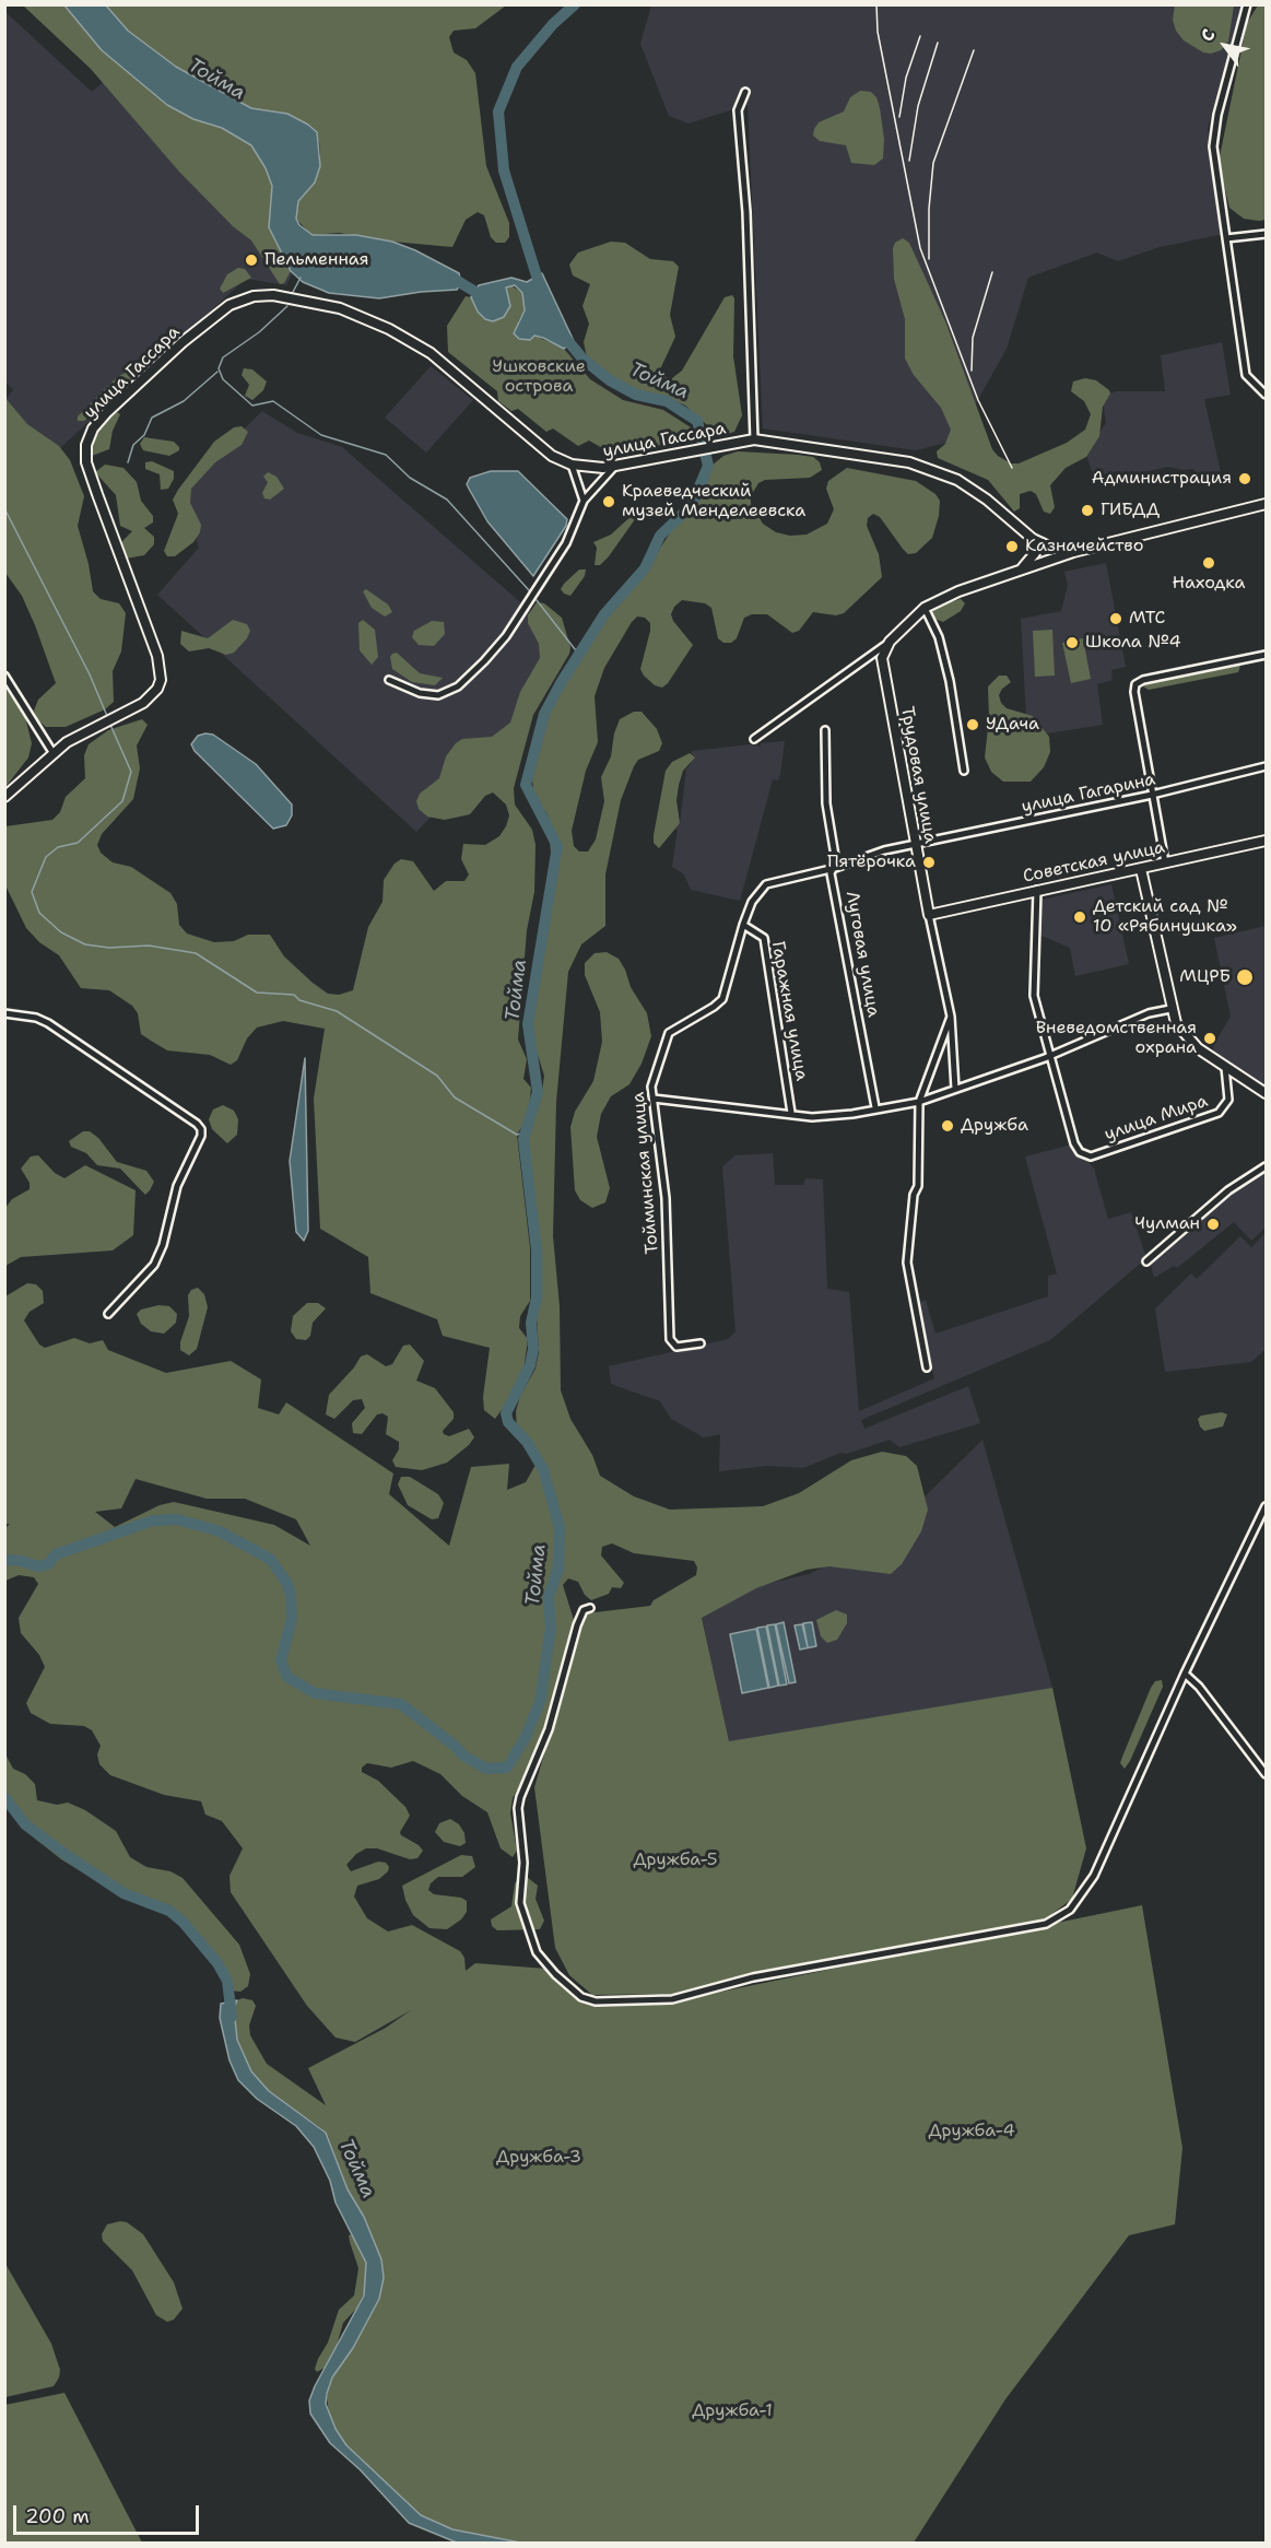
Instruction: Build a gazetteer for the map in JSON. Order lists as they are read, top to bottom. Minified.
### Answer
{"streets":{"main road":["улица Гассара","Трудовая улица","Советская улица"],"street":["улица Гагарина","Луговая улица","Гаражная улица","улица Мира","Тойминская улица"]},"crossings":[["Трудовая улица","улица Гагарина"],["Трудовая улица","Советская улица"],["улица Гагарина","Луговая улица"],["улица Гагарина","Тойминская улица"],["Луговая улица","Тойминская улица"],["Гаражная улица","Тойминская улица"]],"water":["Тойма"],"parks":["Ушковские острова","Дружба-5","Дружба-4","Дружба-3","Дружба-1"],"places":["Пельменная","Администрация","Краеведческий музей Менделеевска","ГИБДД","Казначейство","Находка","МТС","Школа №4","УДача","Пятёрочка","Детский сад № 10 «Рябинушка»","МЦРБ","Вневедомственная охрана","Дружба","Чулман"],"scale_bar":"200 m","north":"top left"}
